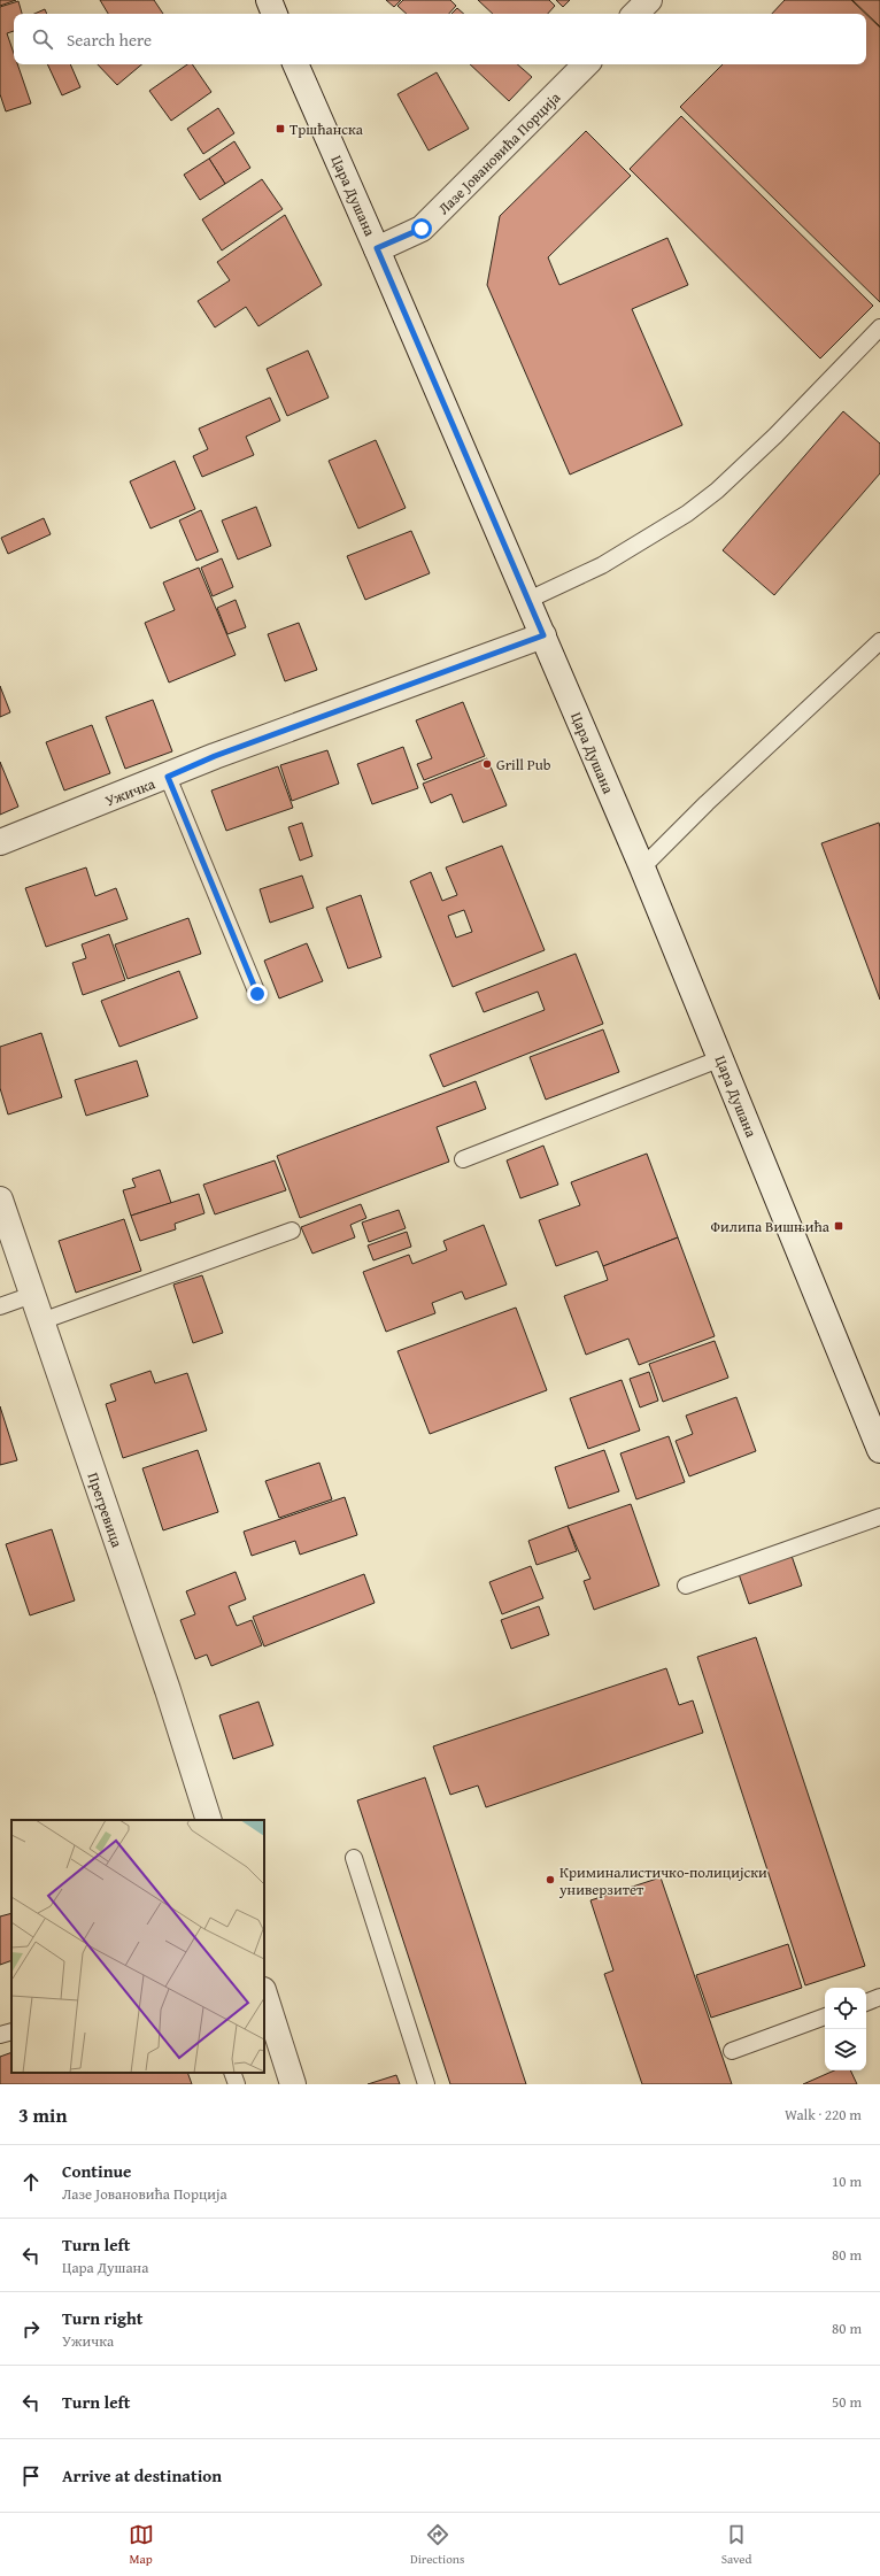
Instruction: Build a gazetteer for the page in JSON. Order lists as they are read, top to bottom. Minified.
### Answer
{"streets":{"street":["Лазе Јовановића Порција","Цара Душана","Ужичка","Прегревица"]},"crossings":[["Лазе Јовановића Порција","Цара Душана"],["Цара Душана","Ужичка"]],"places":{"transit":["Тршћанска","Филипа Вишњића"],"other":["Grill Pub","Криминалистичко-полицијски универзитет"]},"page":{"search":"Search here","heading":["3 min","Walk · 220 m"],"list":[["Continue","Лазе Јовановића Порција","10 m"],["Turn left","Цара Душана","80 m"],["Turn right","Ужичка","80 m"],["Turn left","50 m"],"Arrive at destination"],"nav":["Map","Directions","Saved"]}}
